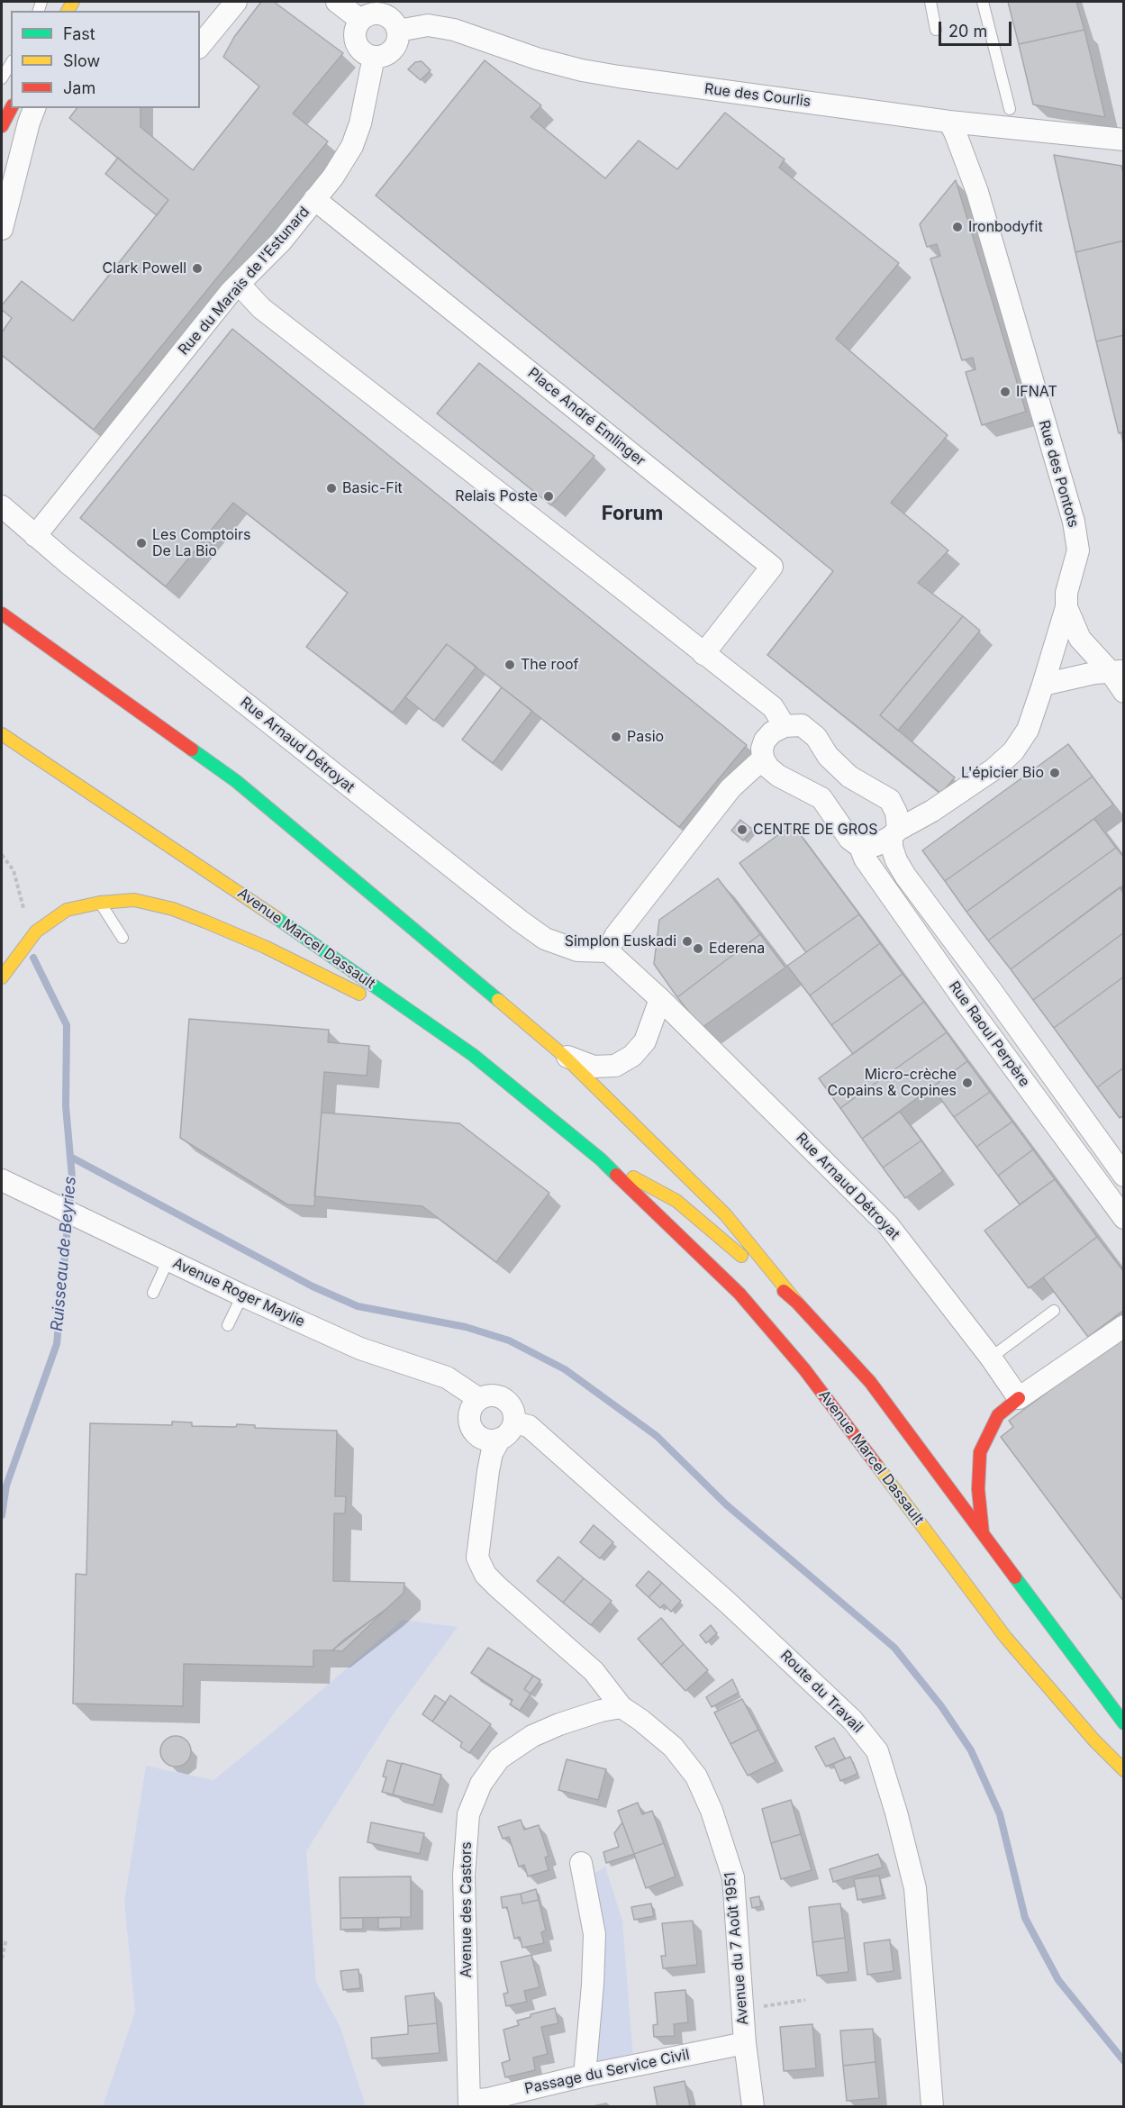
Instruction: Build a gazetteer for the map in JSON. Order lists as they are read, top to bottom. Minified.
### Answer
{"streets":{"main road":["Avenue Marcel Dassault"],"street":["Rue des Courlis","Rue du Marais de l'Estunard","Place André Emlinger","Rue des Pontots","Rue Arnaud Détroyat","Rue Raoul Perpère","Avenue Roger Maylie","Route du Travail","Avenue des Castors","Avenue du 7 Août 1951","Passage du Service Civil"]},"crossings":[["Rue des Courlis","Rue du Marais de l'Estunard"],["Rue des Courlis","Rue des Pontots"],["Rue du Marais de l'Estunard","Place André Emlinger"],["Rue du Marais de l'Estunard","Rue Arnaud Détroyat"],["Rue des Pontots","Rue Raoul Perpère"],["Avenue Roger Maylie","Route du Travail"],["Avenue Roger Maylie","Avenue du 7 Août 1951"],["Route du Travail","Avenue du 7 Août 1951"],["Avenue des Castors","Avenue du 7 Août 1951"],["Avenue des Castors","Passage du Service Civil"],["Avenue du 7 Août 1951","Passage du Service Civil"]],"districts":["Forum"],"water":["Ruisseau de Beyries"],"places":["Ironbodyfit","Clark Powell","IFNAT","Basic-Fit","Relais Poste","Les Comptoirs De La Bio","The roof","Pasio","L'épicier Bio","CENTRE DE GROS","Simplon Euskadi","Ederena","Micro-crèche Copains & Copines"],"legend":["Fast","Slow","Jam"],"scale_bar":"20 m"}
